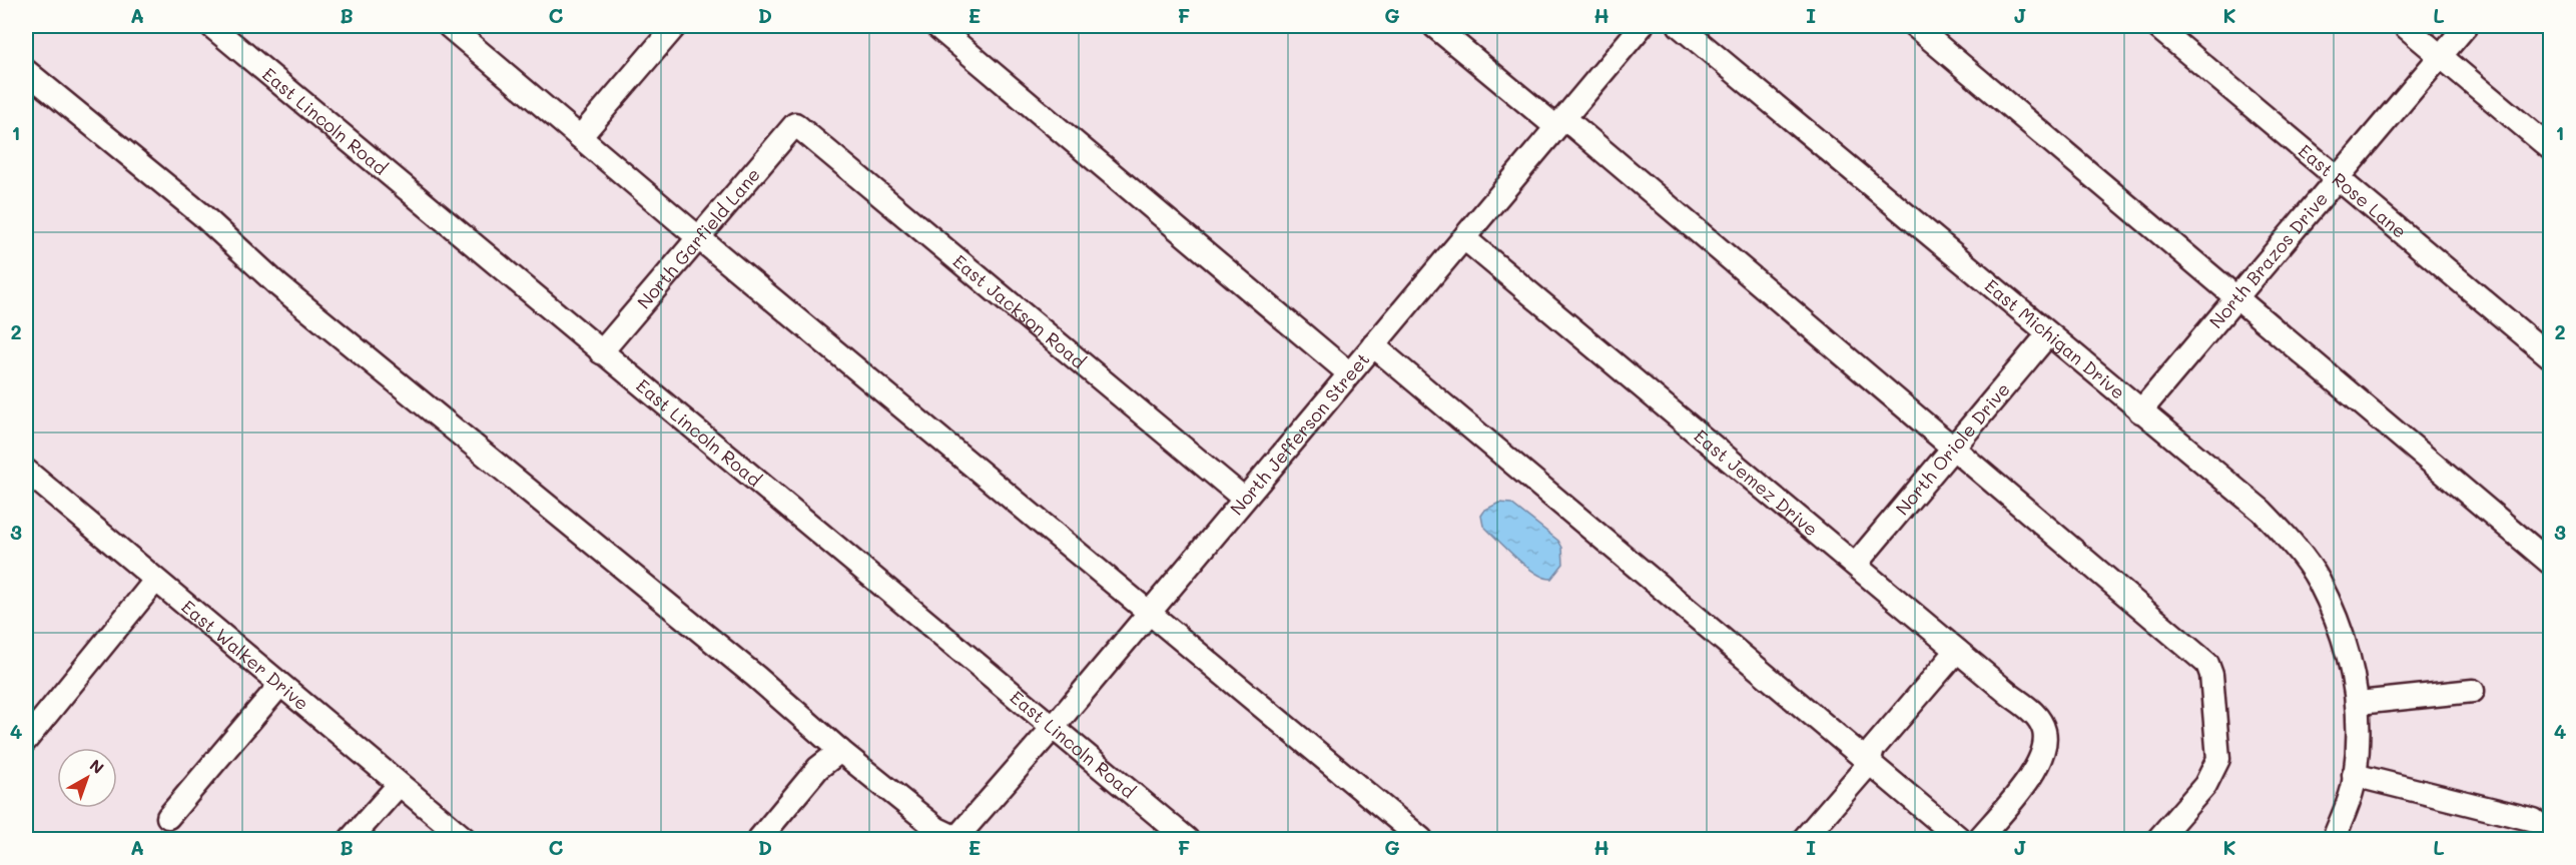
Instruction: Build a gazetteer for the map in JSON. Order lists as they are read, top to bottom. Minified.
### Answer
{"streets":{"street":["East Lincoln Road","East Rose Lane","North Garfield Lane","North Brazos Drive","East Jackson Road","East Michigan Drive","North Jefferson Street","North Oriole Drive","East Jemez Drive","East Walker Drive"]},"crossings":[["East Lincoln Road","North Garfield Lane"],["East Lincoln Road","North Jefferson Street"],["East Rose Lane","North Brazos Drive"],["North Garfield Lane","East Jackson Road"],["North Brazos Drive","East Michigan Drive"],["East Jackson Road","North Jefferson Street"],["East Michigan Drive","North Oriole Drive"],["North Jefferson Street","East Jemez Drive"],["North Oriole Drive","East Jemez Drive"]],"north":"top right","grid":{"columns":["A","B","C","D","E","F","G","H","I","J","K","L"],"rows":["1","2","3","4"]}}
